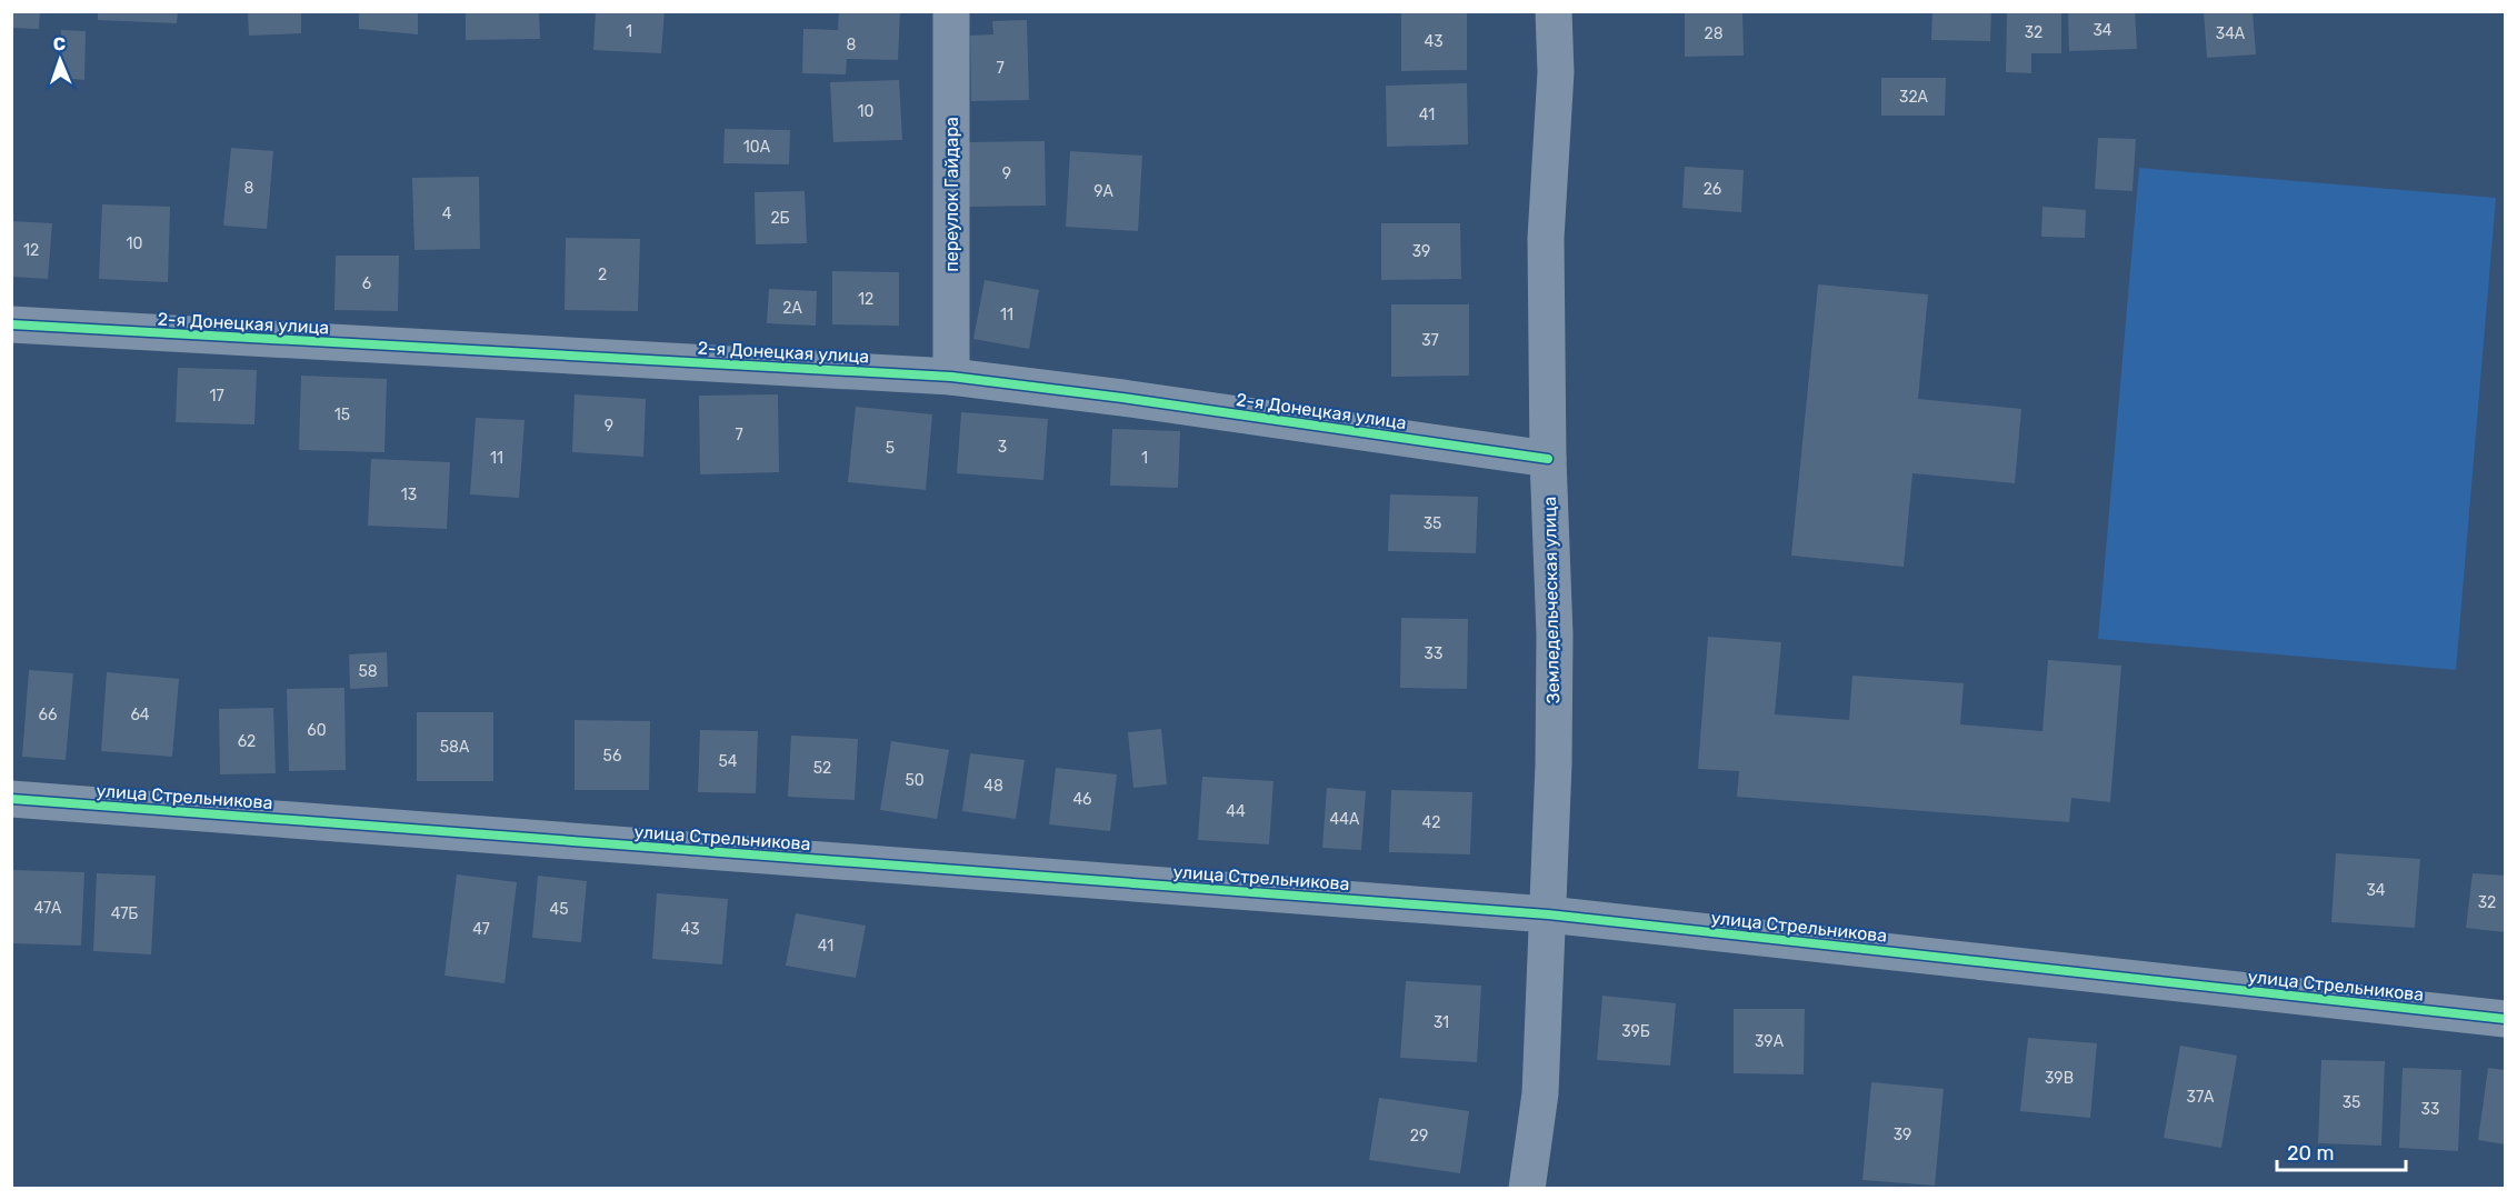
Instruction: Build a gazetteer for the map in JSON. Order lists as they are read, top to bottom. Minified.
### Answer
{"streets":{"street":["переулок Гайдара","2-я Донецкая улица","Земледельческая улица","улица Стрельникова"]},"crossings":[["переулок Гайдара","2-я Донецкая улица"],["2-я Донецкая улица","Земледельческая улица"],["Земледельческая улица","улица Стрельникова"]],"house_numbers":["34","1","32","28","34А","43","8","7","32А","10","41","10А","9","8","26","9А","4","2Б","10","12","39","2","6","12","2А","11","37","17","15","9","7","3","5","11","1","13","35","33","58","66","64","60","62","58А","56","54","52","50","48","46","44","44А","42","34","32","47А","45","47Б","47","43","41","31","39Б","39А","39В","37А","35","33","39","29"],"scale_bar":"20 m","north":"top"}
